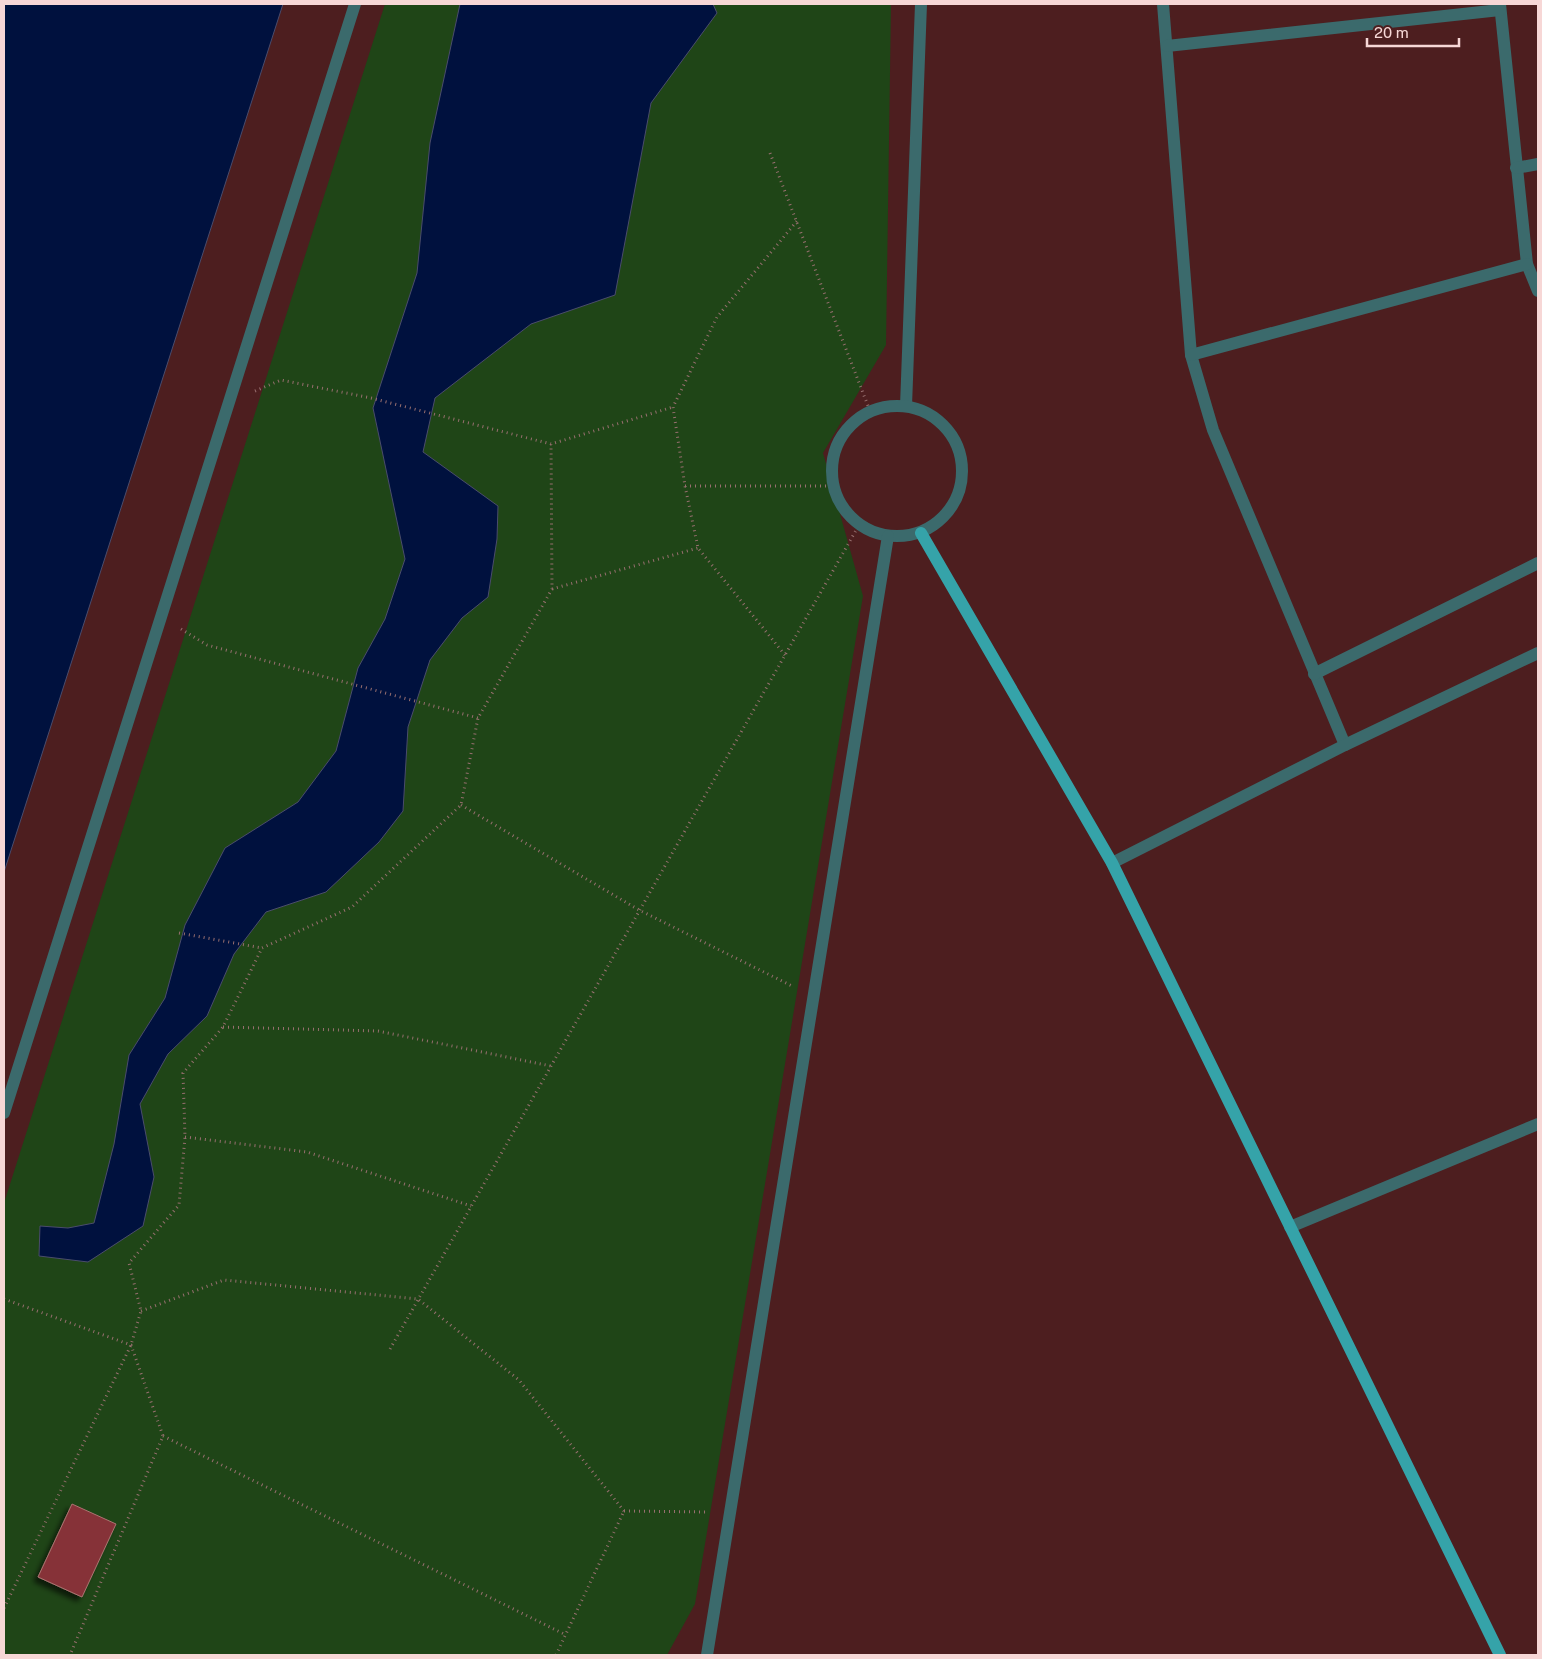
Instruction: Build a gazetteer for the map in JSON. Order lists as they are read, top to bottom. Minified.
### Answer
{"scale_bar":"20 m"}
